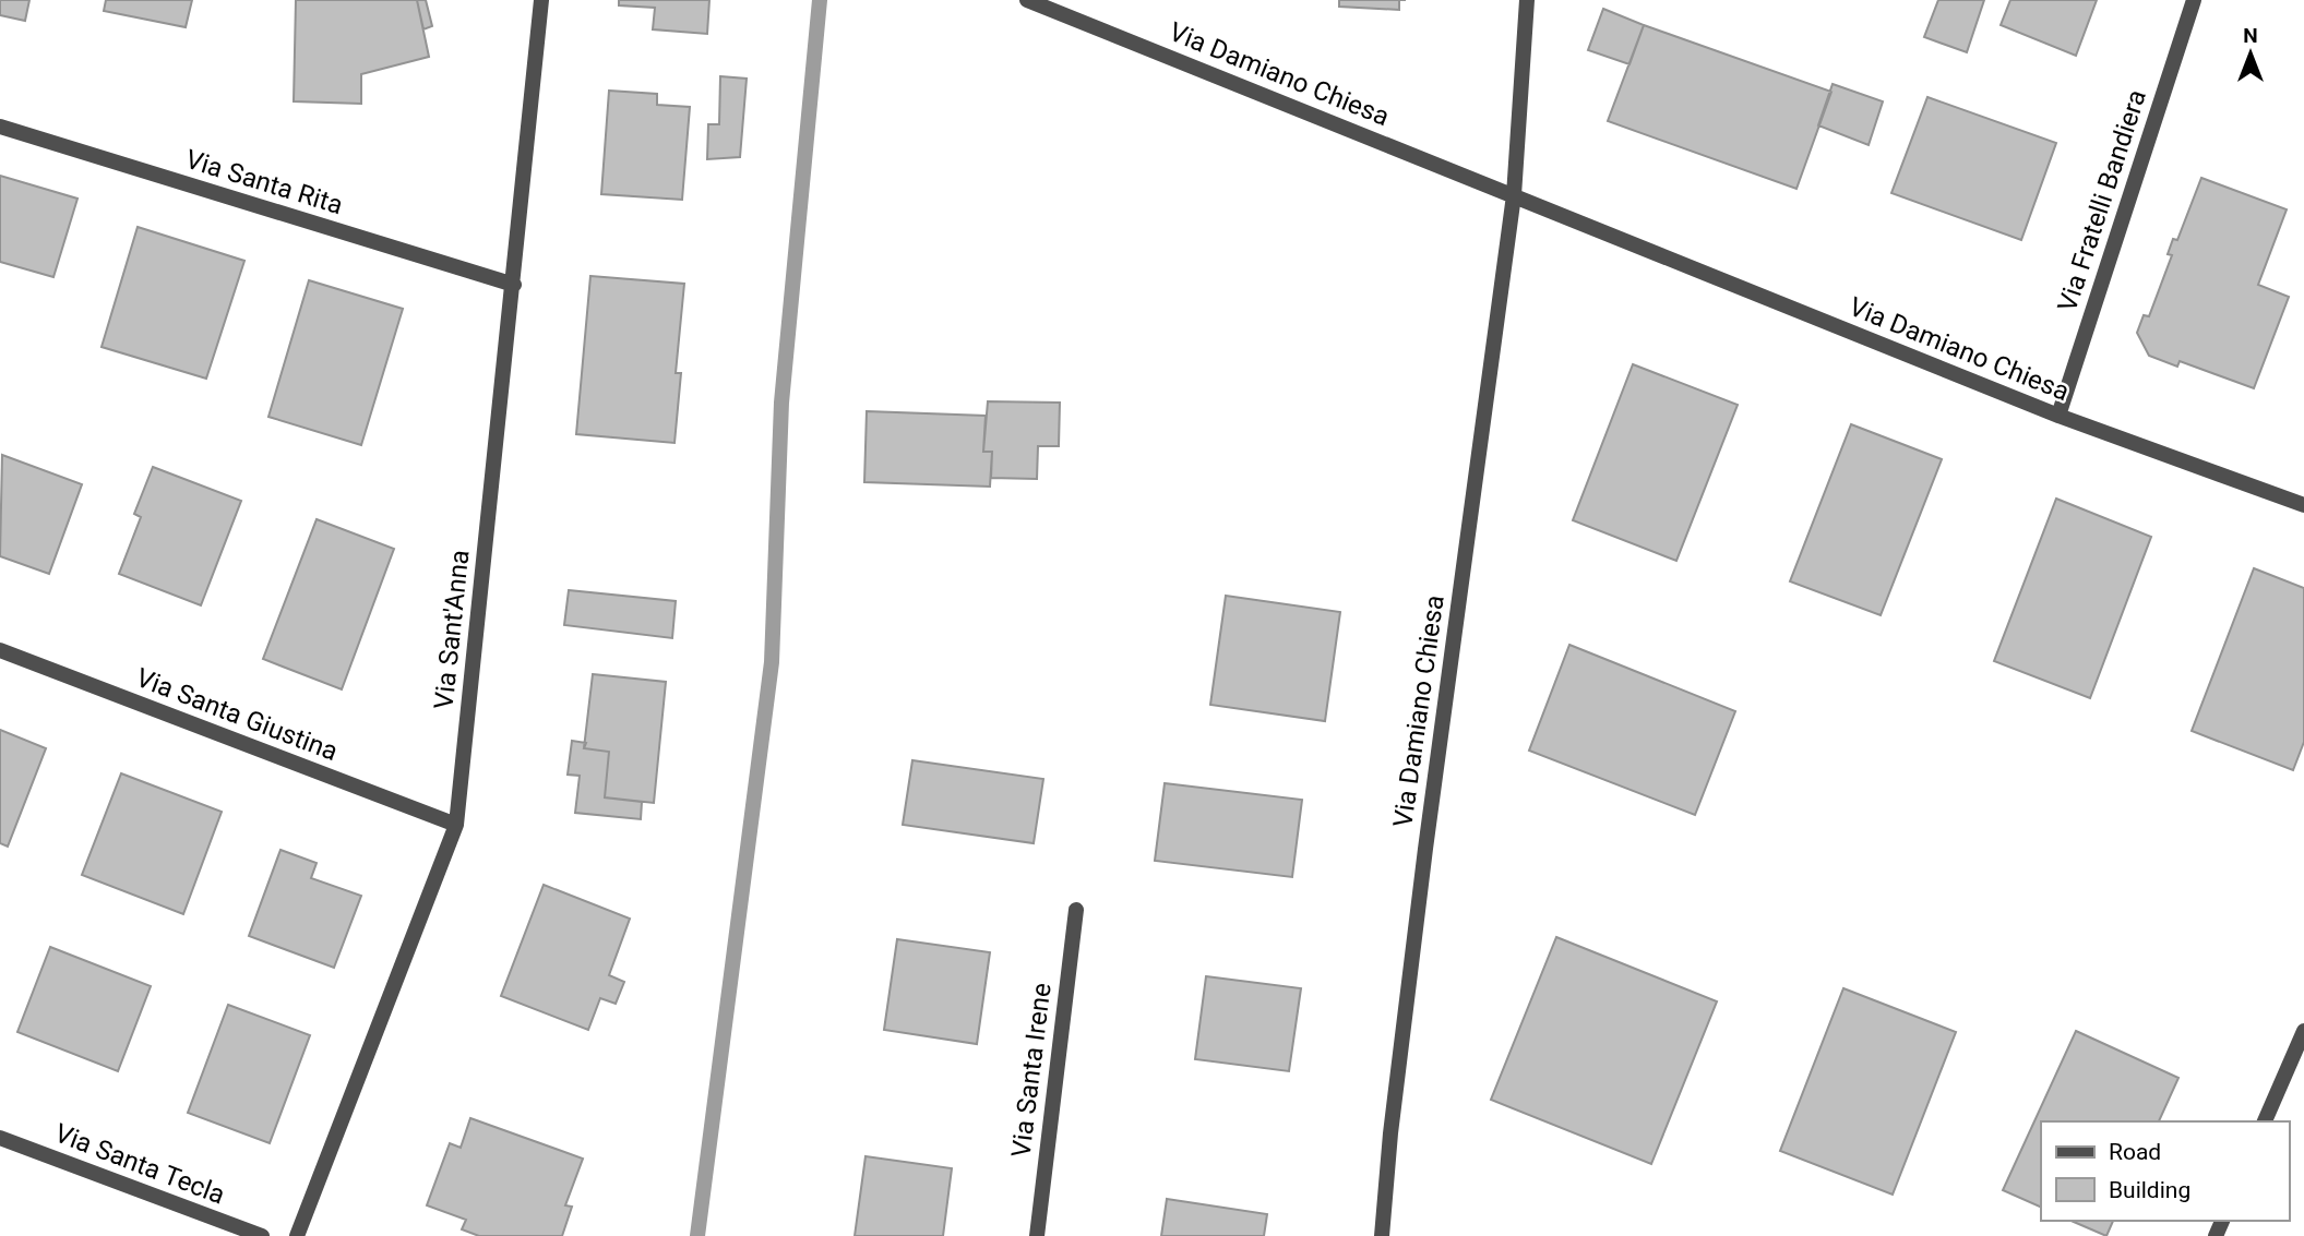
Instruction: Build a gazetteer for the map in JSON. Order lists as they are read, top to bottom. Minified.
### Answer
{"streets":{"street":["Via Damiano Chiesa","Via Santa Rita","Via Fratelli Bandiera","Via Sant'Anna","Via Santa Giustina","Via Santa Irene","Via Santa Tecla"]},"crossings":[["Via Damiano Chiesa","Via Fratelli Bandiera"],["Via Santa Rita","Via Sant'Anna"],["Via Sant'Anna","Via Santa Giustina"]],"legend":["Road","Building"],"north":"top"}
